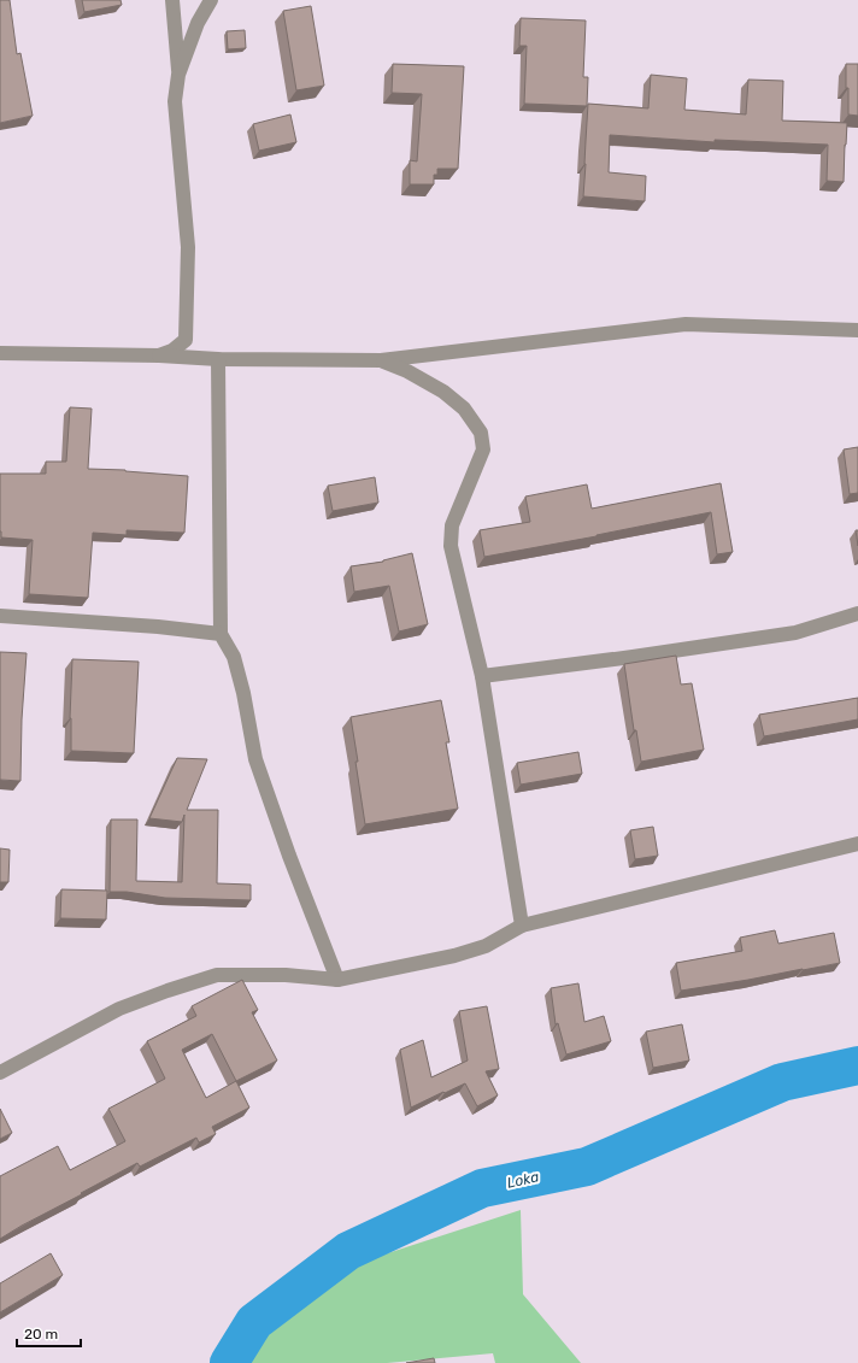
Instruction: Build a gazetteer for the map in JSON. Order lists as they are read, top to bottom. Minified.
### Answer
{"water":["Loka"],"scale_bar":"20 m"}
